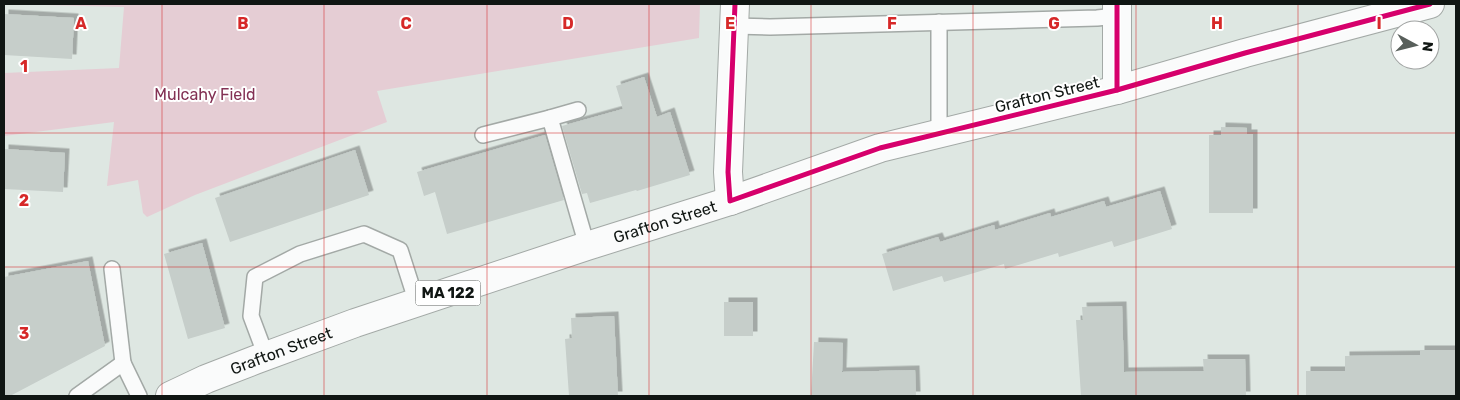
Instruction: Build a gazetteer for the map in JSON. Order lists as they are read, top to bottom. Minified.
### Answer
{"streets":{"main road":["Grafton Street","MA 122"]},"parks":["Mulcahy Field"],"north":"right","grid":{"columns":["A","B","C","D","E","F","G","H","I"],"rows":["1","2","3"]}}
